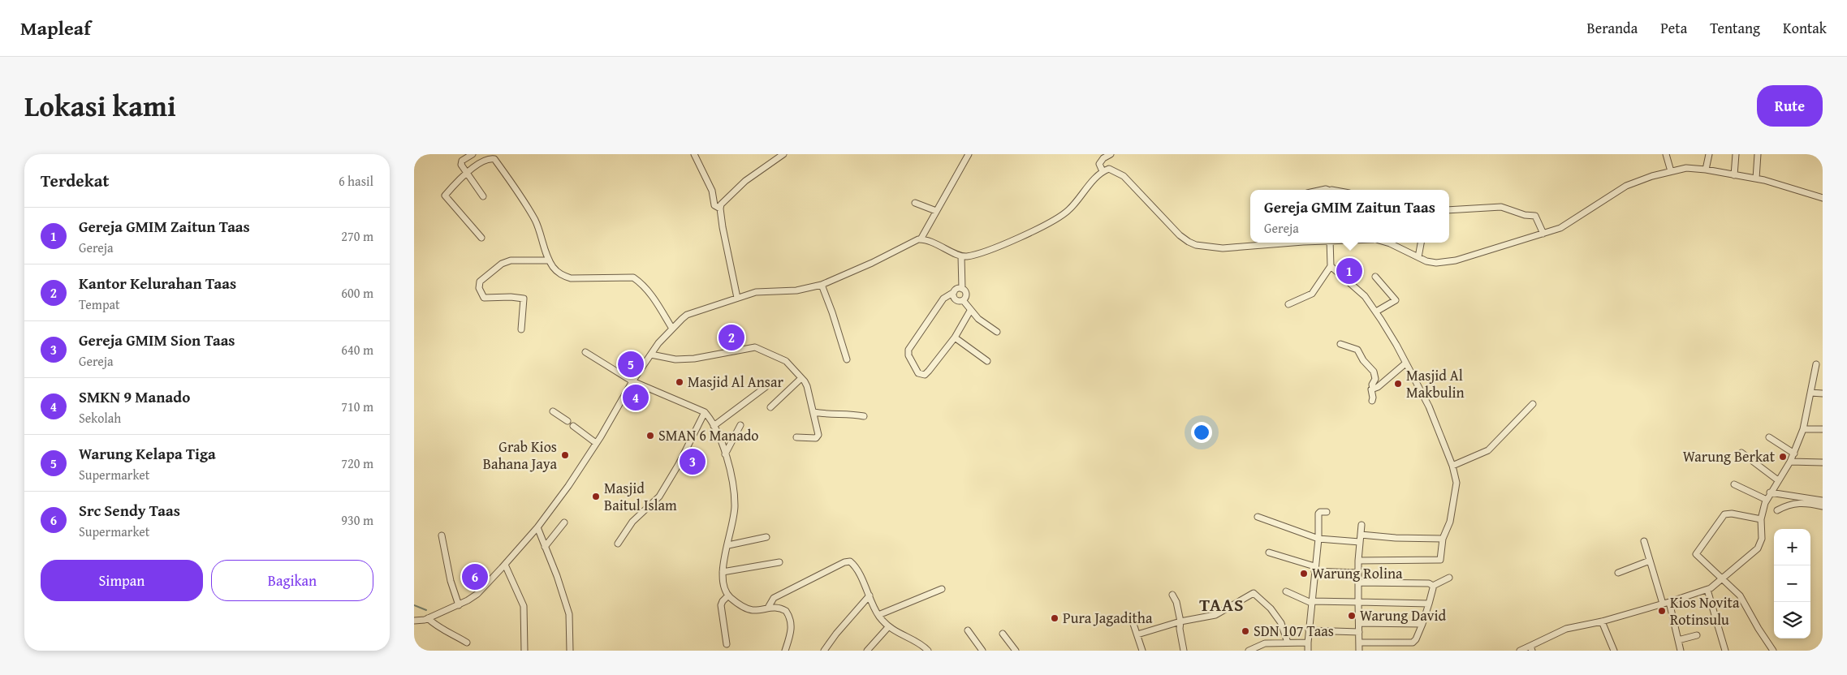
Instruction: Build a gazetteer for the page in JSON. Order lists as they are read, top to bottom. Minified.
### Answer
{"districts":["TAAS"],"places":["Masjid Al Ansar","Masjid Al Makbulin","SMAN 6 Manado","Grab Kios Bahana Jaya","Warung Berkat","Masjid Baitul Islam","Warung Rolina","Kios Novita Rotinsulu","Warung David","Pura Jagaditha","SDN 107 Taas"],"page":{"header":"Mapleaf","nav":["Beranda","Peta","Tentang","Kontak"],"title":"Lokasi kami","buttons":["Rute",["Simpan","Bagikan"]],"heading":["Terdekat","6 hasil"],"popup":["Gereja GMIM Zaitun Taas","Gereja"],"list":[{"mark":"1","name":"Gereja GMIM Zaitun Taas","note":"Gereja","value":"270 m"},{"mark":"2","name":"Kantor Kelurahan Taas","note":"Tempat","value":"600 m"},{"mark":"3","name":"Gereja GMIM Sion Taas","note":"Gereja","value":"640 m"},{"mark":"4","name":"SMKN 9 Manado","note":"Sekolah","value":"710 m"},{"mark":"5","name":"Warung Kelapa Tiga","note":"Supermarket","value":"720 m"},{"mark":"6","name":"Src Sendy Taas","note":"Supermarket","value":"930 m"}],"pins":["1","2","5","4","3","6"],"map_buttons":["+","−"]}}
